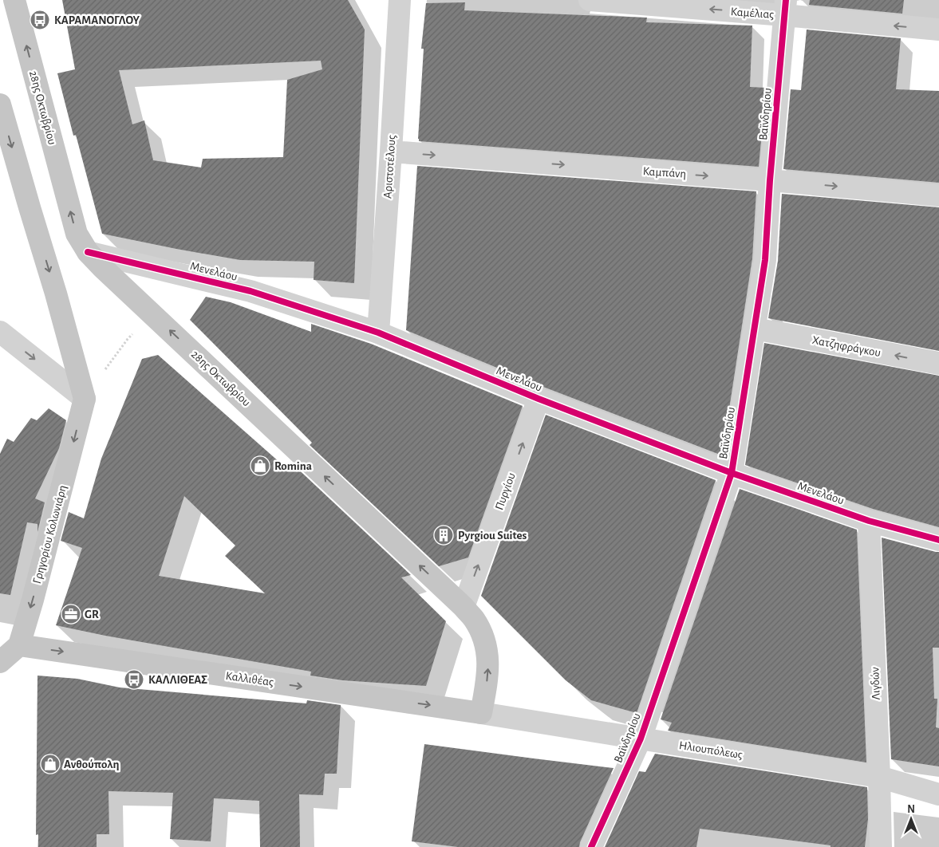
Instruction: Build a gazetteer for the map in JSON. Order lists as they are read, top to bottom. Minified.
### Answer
{"streets":{"main road":["28ης Οκτωβρίου","Γρηγορίου Κολωνιάρη","Καλλιθέας"],"street":["Καμέλιας","Βαϊνδηρίου","Αριστοτέλους","Καμπάνη","Μενελάου","Χατζηφράγκου","Πυργίου","Λιγδών","Ηλιουπόλεως"]},"crossings":[["Καμέλιας","Βαϊνδηρίου"],["28ης Οκτωβρίου","Μενελάου"],["28ης Οκτωβρίου","Πυργίου"],["28ης Οκτωβρίου","Καλλιθέας"],["28ης Οκτωβρίου","Ηλιουπόλεως"],["Βαϊνδηρίου","Καμπάνη"],["Βαϊνδηρίου","Μενελάου"],["Βαϊνδηρίου","Χατζηφράγκου"],["Βαϊνδηρίου","Ηλιουπόλεως"],["Αριστοτέλους","Καμπάνη"],["Αριστοτέλους","Μενελάου"],["Μενελάου","Πυργίου"],["Μενελάου","Λιγδών"],["Γρηγορίου Κολωνιάρη","Καλλιθέας"],["Καλλιθέας","Ηλιουπόλεως"],["Λιγδών","Ηλιουπόλεως"]],"one_way":["Καμέλιας","28ης Οκτωβρίου","Καμπάνη","Χατζηφράγκου","Πυργίου","Γρηγορίου Κολωνιάρη","Καλλιθέας"],"places":{"bus stop":["ΚΑΡΑΜΑΝΟΓΛΟΥ","ΚΑΛΛΙΘΕΑΣ"],"shop":["Romina","Ανθούπολη"],"building":["Pyrgiou Suites"],"office":["GR"]},"north":"top"}
